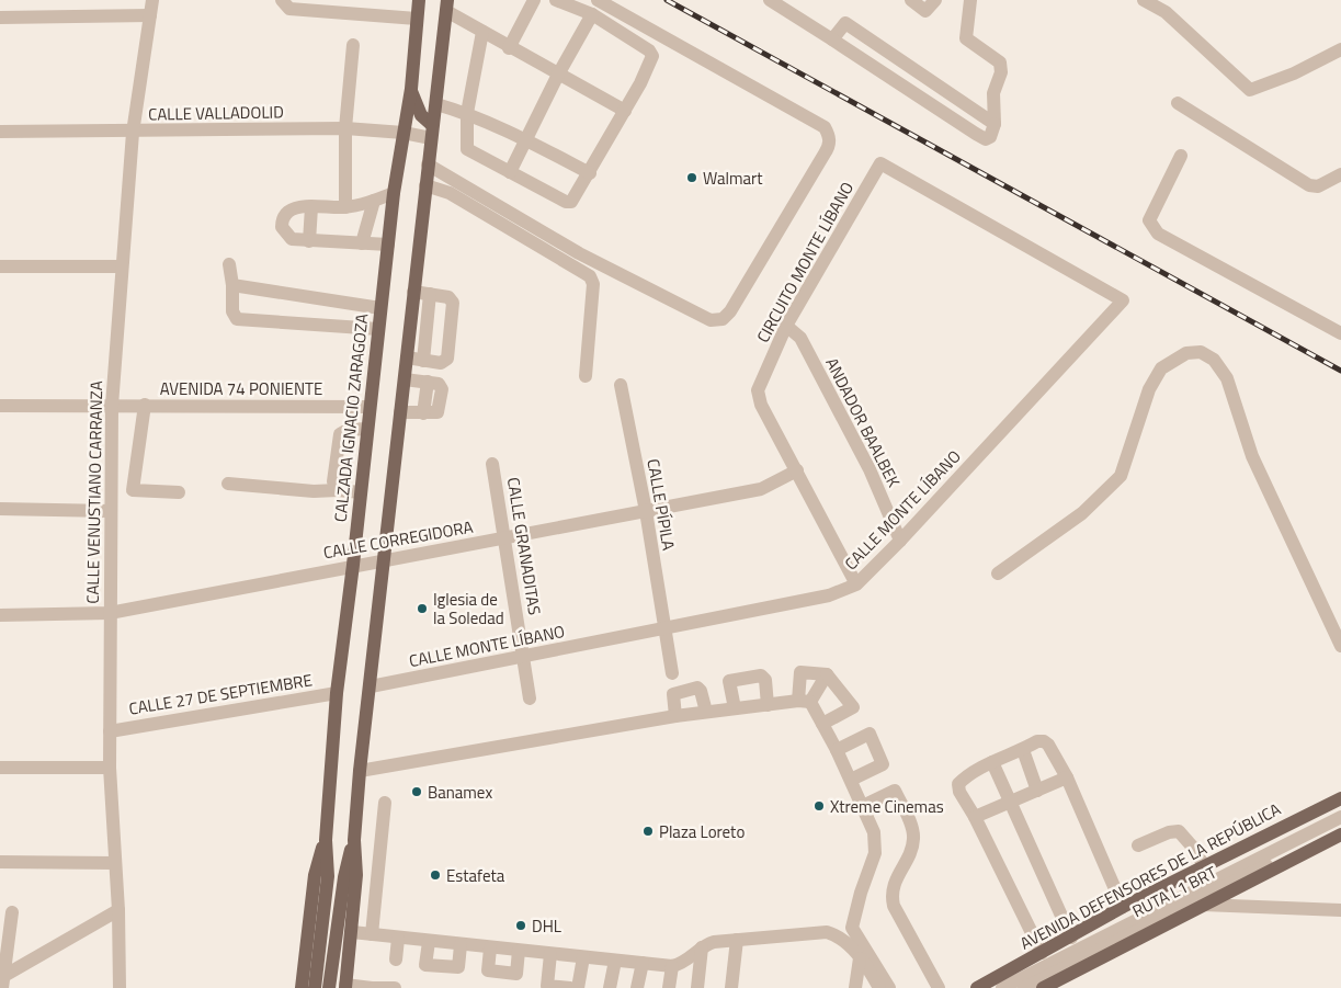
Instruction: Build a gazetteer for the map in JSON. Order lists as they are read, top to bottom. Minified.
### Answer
{"streets":{"main road":["CALZADA IGNACIO ZARAGOZA","AVENIDA DEFENSORES DE LA REPÚBLICA"],"street":["CALLE VALLADOLID","CIRCUITO MONTE LÍBANO","AVENIDA 74 PONIENTE","ANDADOR BAALBEK","CALLE VENUSTIANO CARRANZA","CALLE PÍPILA","CALLE MONTE LÍBANO","CALLE CORREGIDORA","CALLE GRANADITAS","CALLE 27 DE SEPTIEMBRE","RUTA L1 BRT"]},"crossings":[["CALLE VALLADOLID","CALZADA IGNACIO ZARAGOZA"],["CALLE VALLADOLID","CALLE VENUSTIANO CARRANZA"],["CIRCUITO MONTE LÍBANO","ANDADOR BAALBEK"],["CIRCUITO MONTE LÍBANO","CALLE MONTE LÍBANO"],["CIRCUITO MONTE LÍBANO","CALLE CORREGIDORA"],["AVENIDA 74 PONIENTE","CALZADA IGNACIO ZARAGOZA"],["AVENIDA 74 PONIENTE","CALLE VENUSTIANO CARRANZA"],["CALZADA IGNACIO ZARAGOZA","CALLE CORREGIDORA"],["CALZADA IGNACIO ZARAGOZA","CALLE 27 DE SEPTIEMBRE"],["ANDADOR BAALBEK","CALLE MONTE LÍBANO"],["CALLE VENUSTIANO CARRANZA","CALLE CORREGIDORA"],["CALLE VENUSTIANO CARRANZA","CALLE 27 DE SEPTIEMBRE"],["CALLE PÍPILA","CALLE MONTE LÍBANO"],["CALLE PÍPILA","CALLE CORREGIDORA"],["CALLE MONTE LÍBANO","CALLE GRANADITAS"],["CALLE CORREGIDORA","CALLE GRANADITAS"]],"places":["Walmart","Iglesia de la Soledad","Banamex","Xtreme Cinemas","Plaza Loreto","Estafeta","DHL"]}
